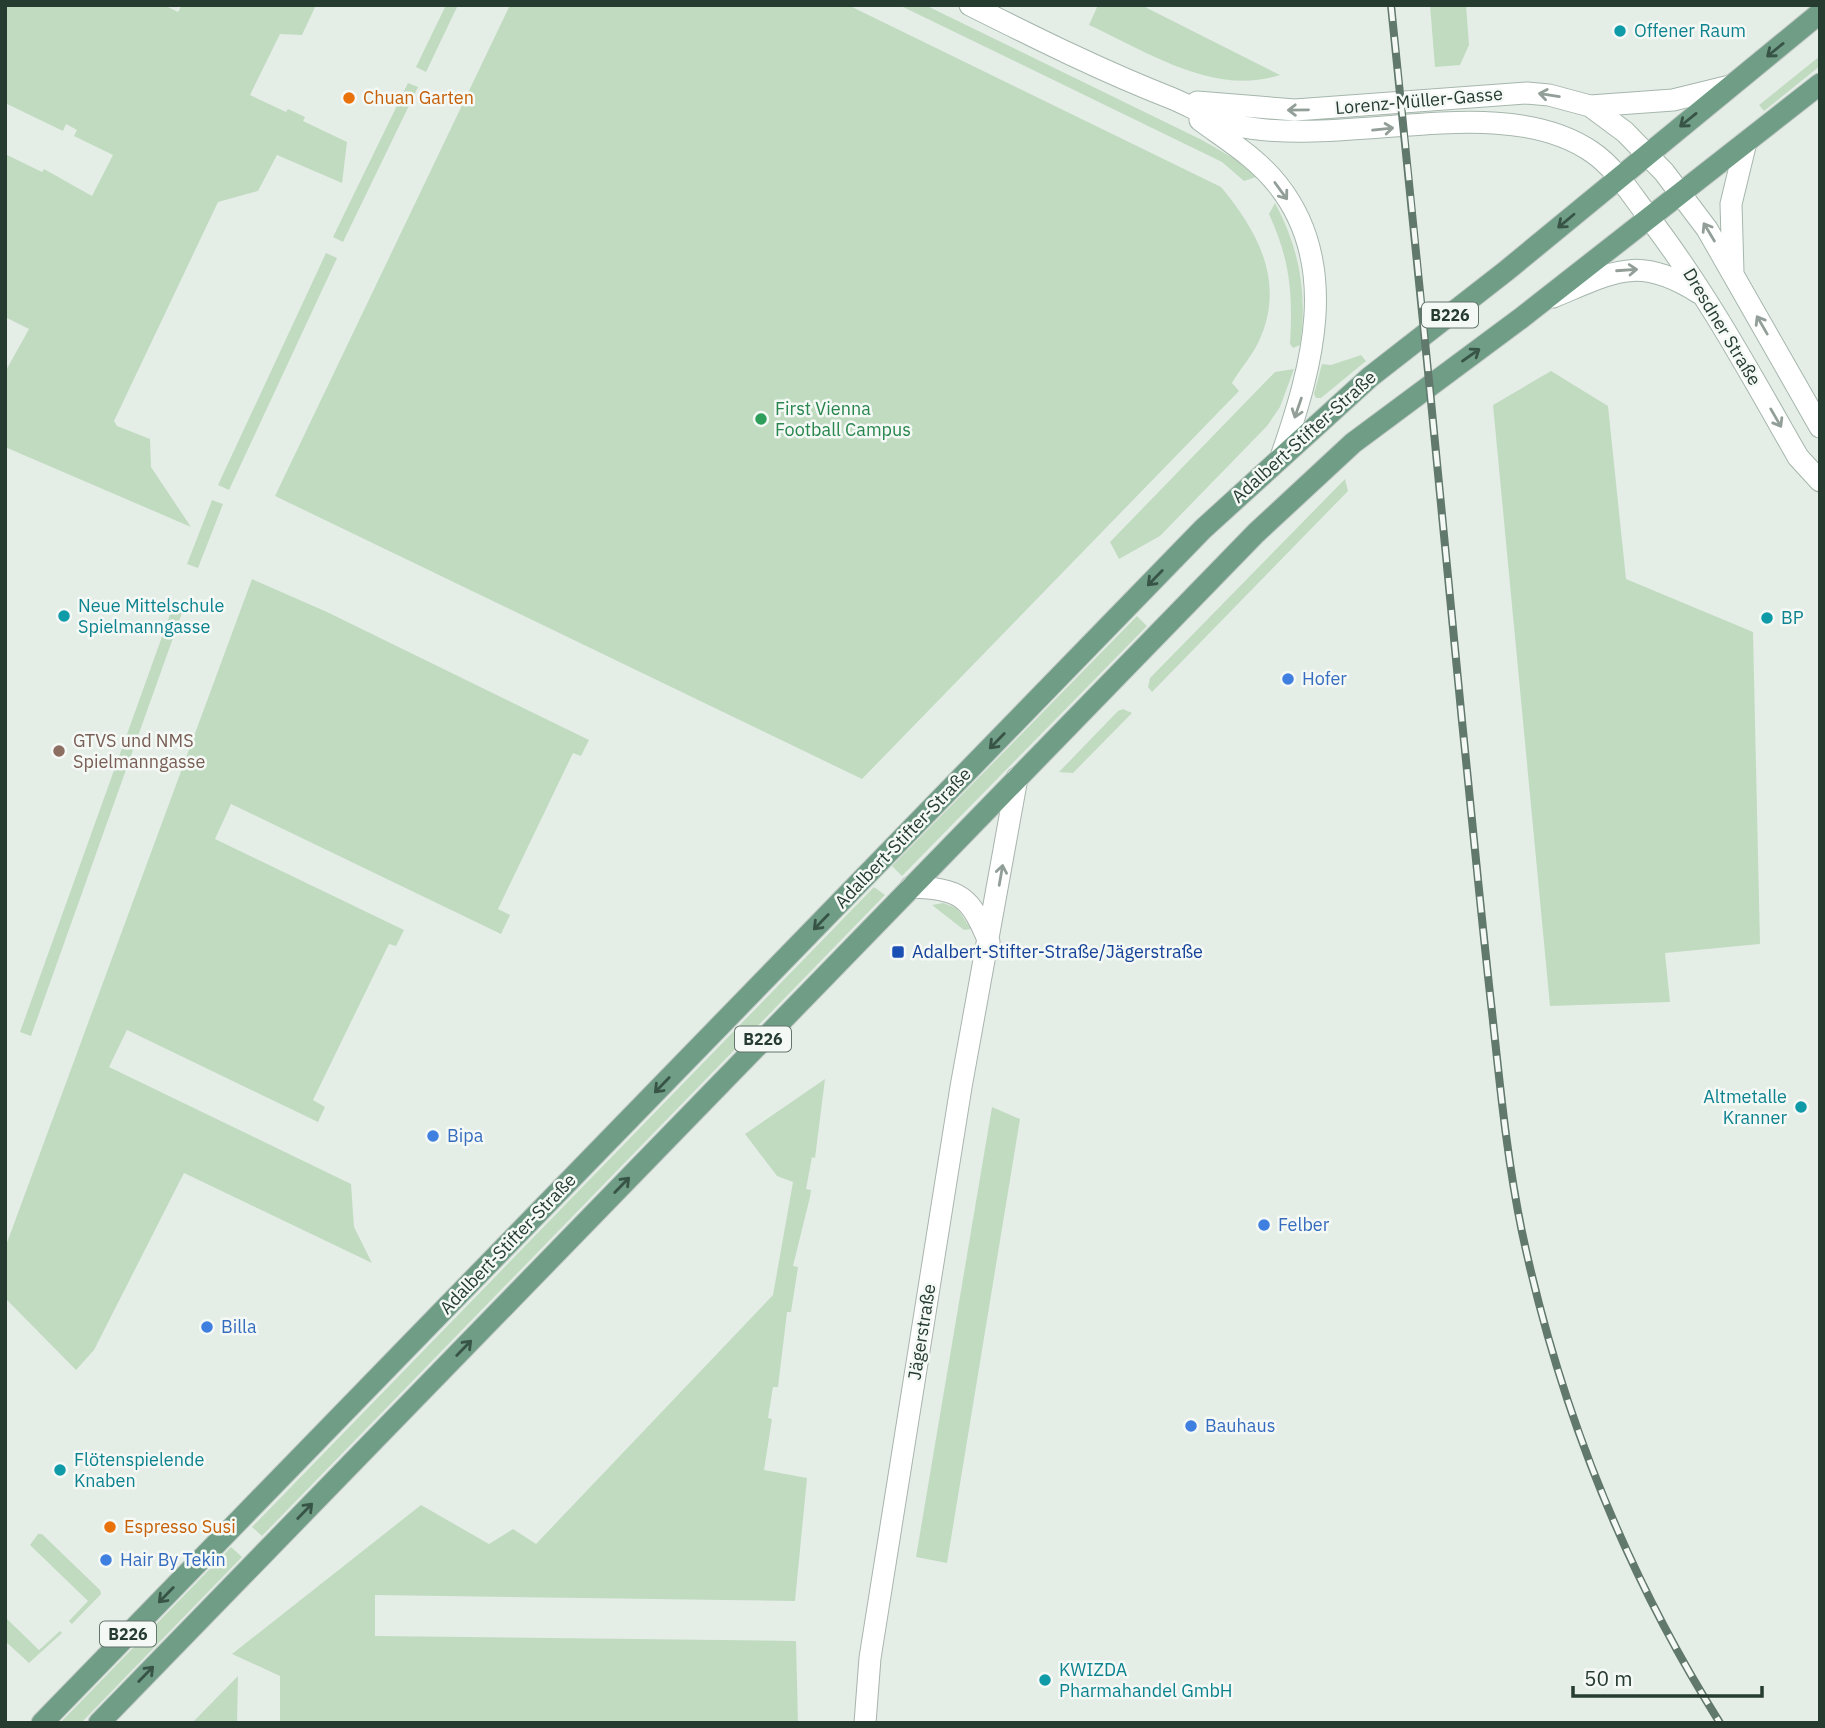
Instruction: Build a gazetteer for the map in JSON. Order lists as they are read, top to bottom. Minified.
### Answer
{"streets":{"main road":["Lorenz-Müller-Gasse","B226","Dresdner Straße","Adalbert-Stifter-Straße","Jägerstraße"]},"crossings":[["Lorenz-Müller-Gasse","Dresdner Straße"],["Lorenz-Müller-Gasse","Adalbert-Stifter-Straße"],["B226","Dresdner Straße"],["B226","Jägerstraße"],["Dresdner Straße","Adalbert-Stifter-Straße"]],"places":{"other":["Offener Raum","Chuan Garten","First Vienna Football Campus","Neue Mittelschule Spielmanngasse","BP","Hofer","GTVS und NMS Spielmanngasse","Altmetalle Kranner","Bipa","Felber","Billa","Bauhaus","Flötenspielende Knaben","Espresso Susi","Hair By Tekin","KWIZDA Pharmahandel GmbH"],"transit":["Adalbert-Stifter-Straße/Jägerstraße"]},"scale_bar":"50 m"}
